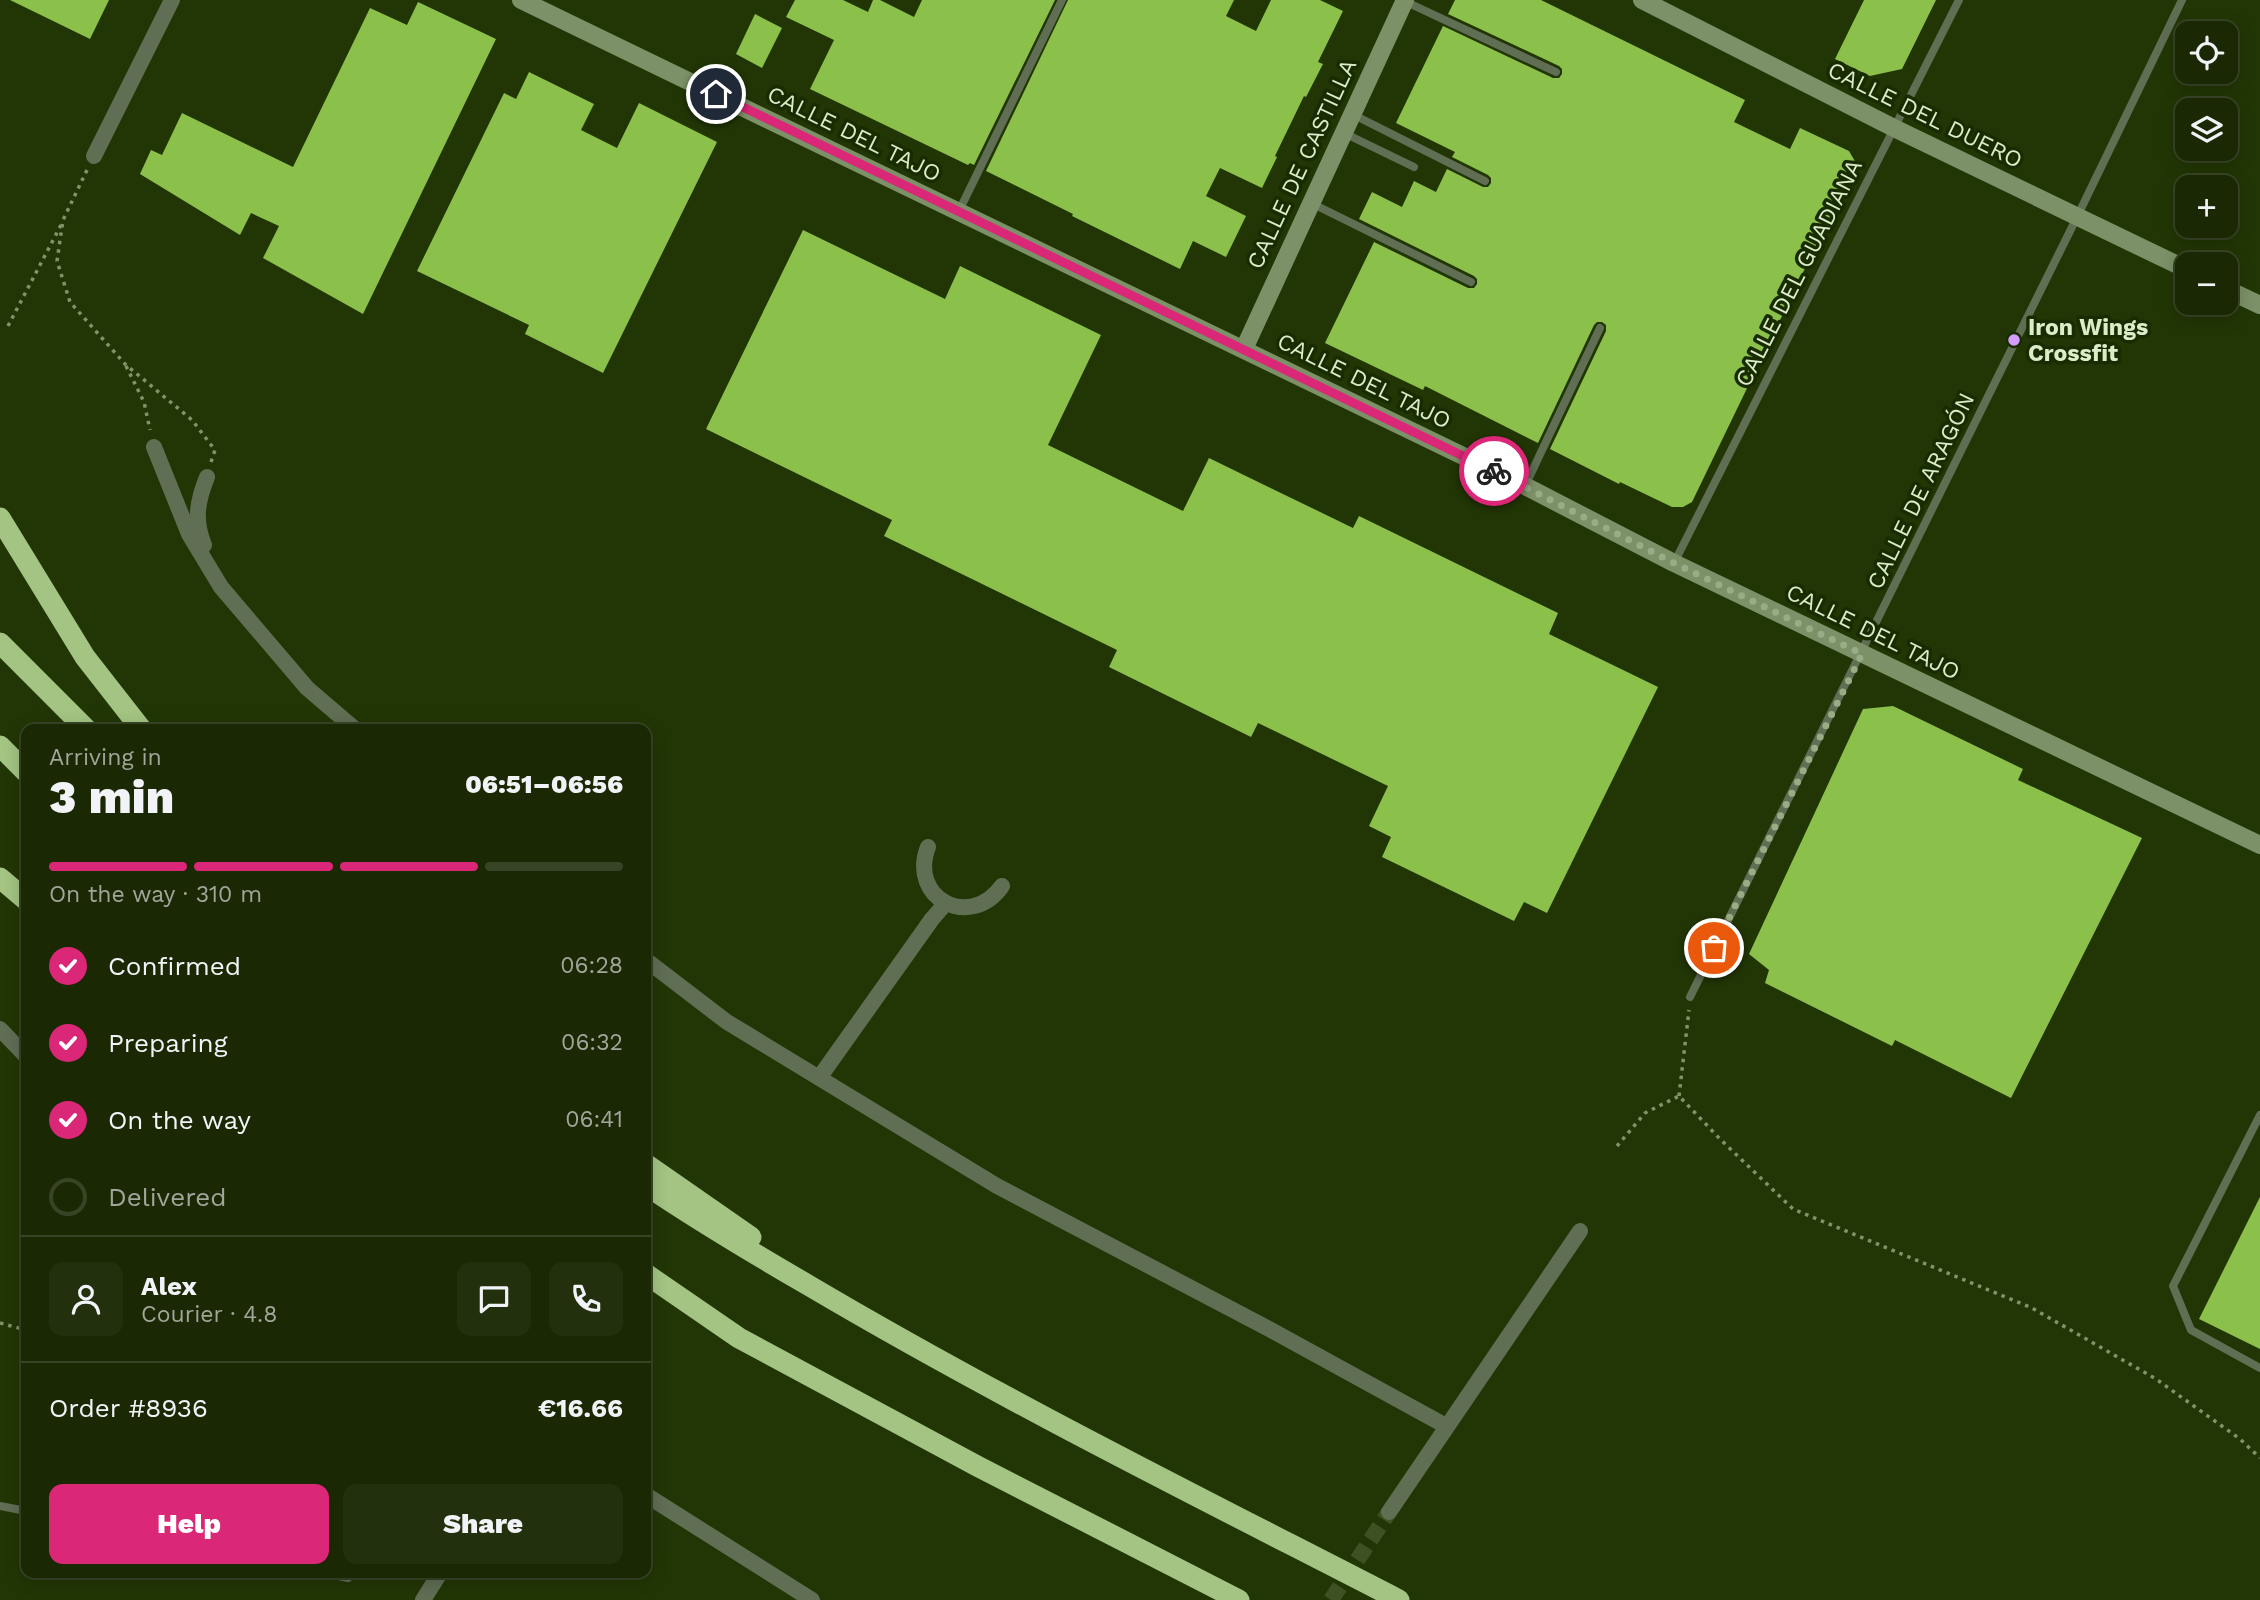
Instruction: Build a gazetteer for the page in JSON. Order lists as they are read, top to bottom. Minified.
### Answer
{"streets":{"street":["CALLE DEL DUERO","CALLE DEL TAJO","CALLE DE CASTILLA"],"lane":["CALLE DEL GUADIANA","CALLE DE ARAGÓN"]},"crossings":[["CALLE DEL DUERO","CALLE DEL GUADIANA"],["CALLE DEL DUERO","CALLE DE ARAGÓN"],["CALLE DEL TAJO","CALLE DE CASTILLA"],["CALLE DEL TAJO","CALLE DEL GUADIANA"],["CALLE DEL TAJO","CALLE DE ARAGÓN"]],"places":["Iron Wings Crossfit"],"page":{"map_buttons":["+","−"],"heading":["3 min","Arriving in","06:51–06:56"],"panel":["Alex","Courier · 4.8","Order #8936","€16.66"],"bar":"On the way · 310 m","list":[["Confirmed","06:28"],["Preparing","06:32"],["On the way","06:41"],"Delivered"],"buttons":["Help","Share"]}}
